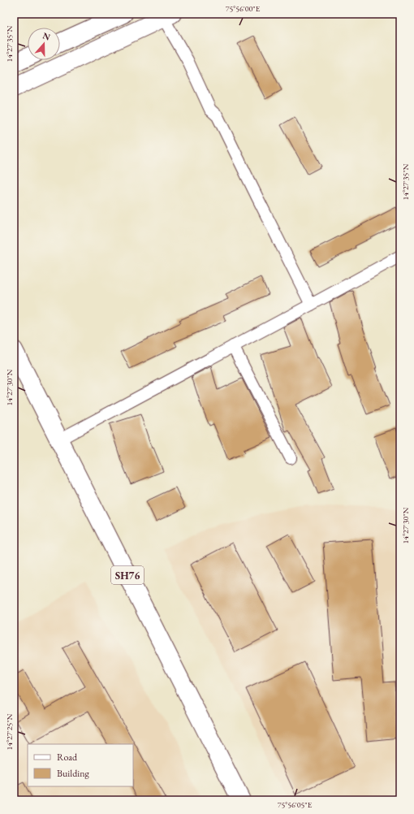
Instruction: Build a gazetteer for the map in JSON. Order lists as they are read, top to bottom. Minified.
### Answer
{"streets":{"main road":["SH76"]},"legend":["Road","Building"],"north":"top","coordinates":["75°56'00\"E","14°27'35\"N","14°27'30\"N","14°27'25\"N","75°56'05\"E"]}
